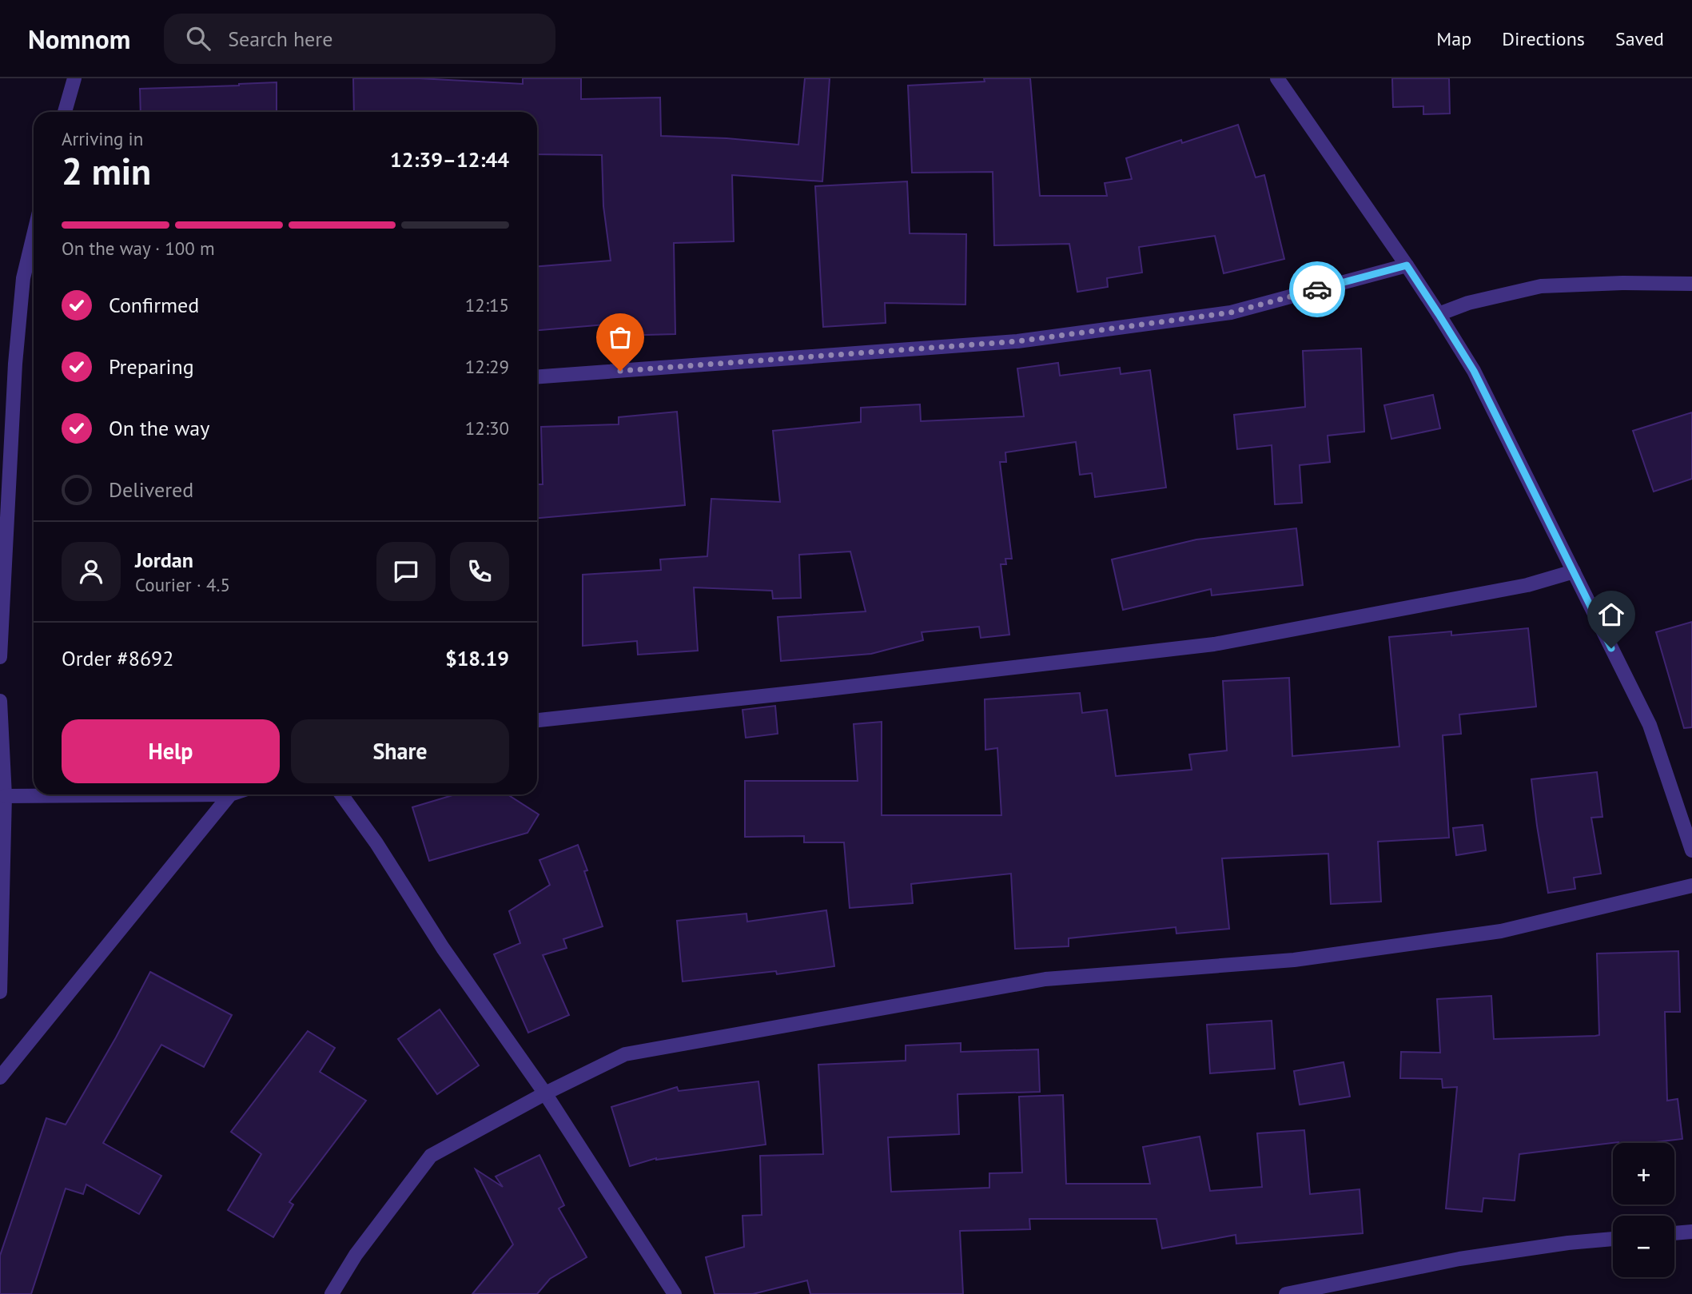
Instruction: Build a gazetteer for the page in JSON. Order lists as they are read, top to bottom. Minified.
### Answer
{"page":{"header":"Nomnom","search":"Search here","nav":["Map","Directions","Saved"],"heading":["2 min","Arriving in","12:39–12:44"],"panel":["Jordan","Courier · 4.5","Order #8692","$18.19"],"bar":"On the way · 100 m","list":[["Confirmed","12:15"],["Preparing","12:29"],["On the way","12:30"],"Delivered"],"buttons":["Help","Share"],"map_buttons":["+","−"]}}
